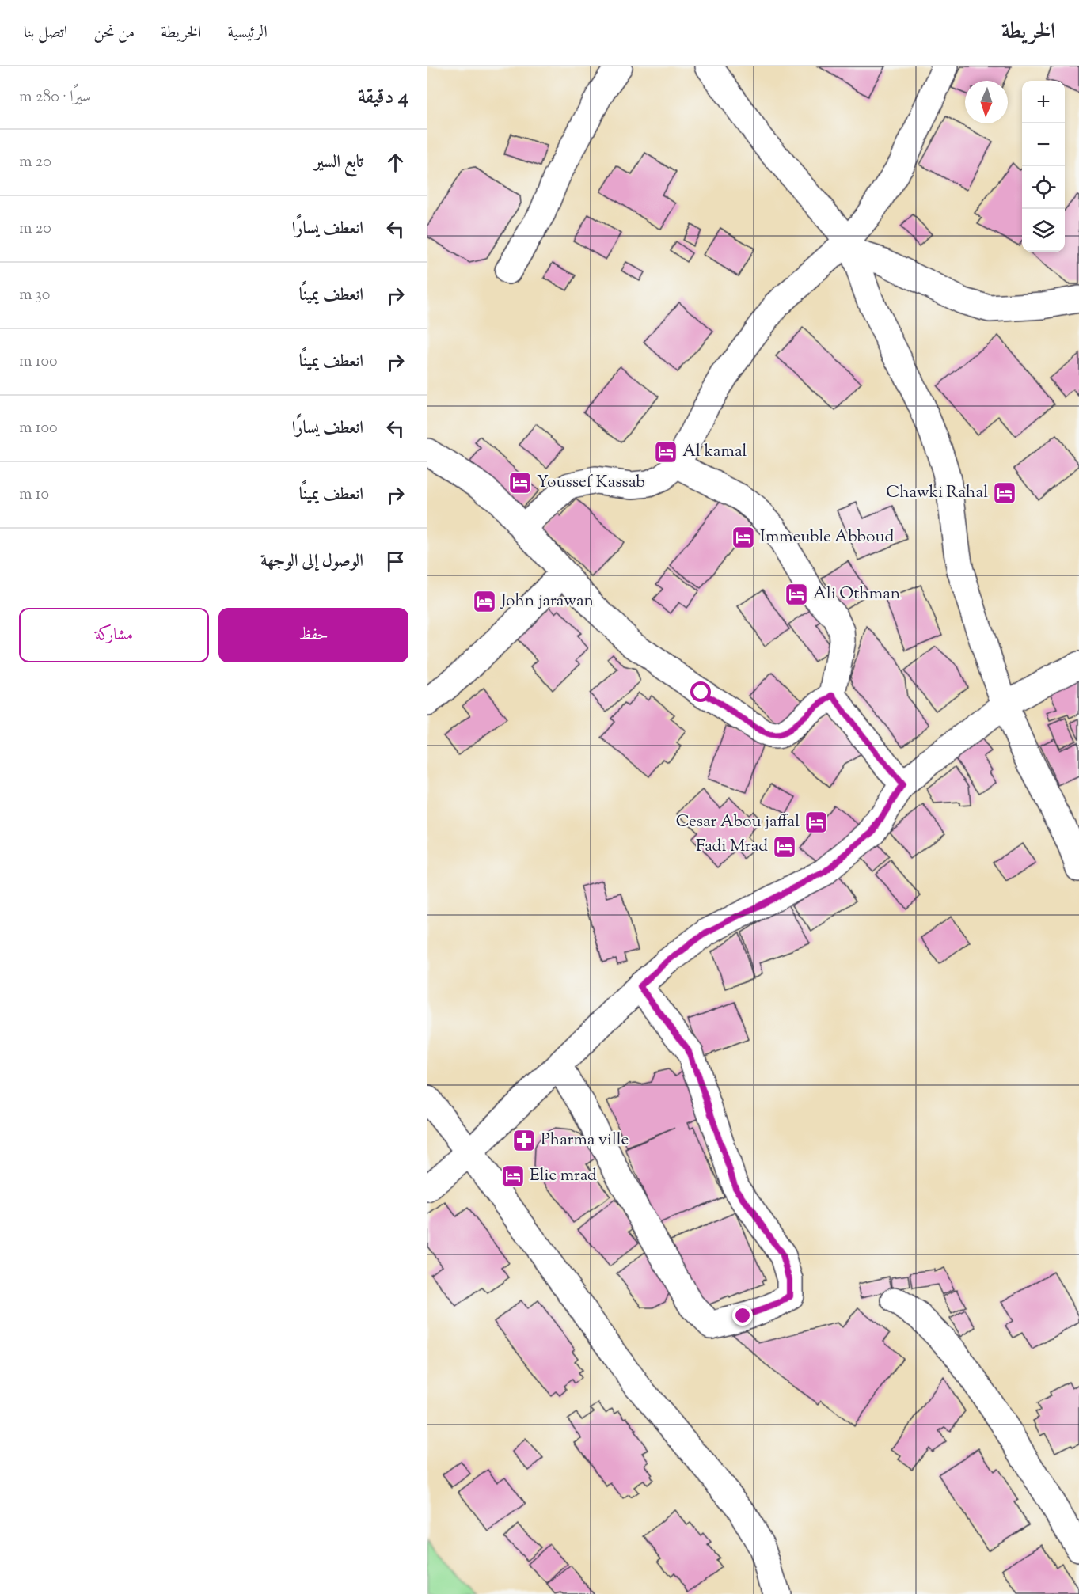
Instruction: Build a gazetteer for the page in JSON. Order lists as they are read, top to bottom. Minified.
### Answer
{"places":{"hotel":["Al kamal","Youssef Kassab","Chawki Rahal","Immeuble Abboud","Ali Othman","John jarawan","Cesar Abou jaffal","Fadi Mrad","Elie mrad"],"pharmacy":["Pharma ville"]},"north":"bottom","page":{"header":"الخريطة","nav":["الرئيسية","الخريطة","من نحن","اتصل بنا"],"heading":["4 دقيقة","سيرًا · 280 m"],"map_buttons":["+","−"],"list":[["تابع السير","20 m"],["انعطف يسارًا","20 m"],["انعطف يمينًا","30 m"],["انعطف يمينًا","100 m"],["انعطف يسارًا","100 m"],["انعطف يمينًا","10 m"],"الوصول إلى الوجهة"],"buttons":["حفظ","مشاركة"]}}
